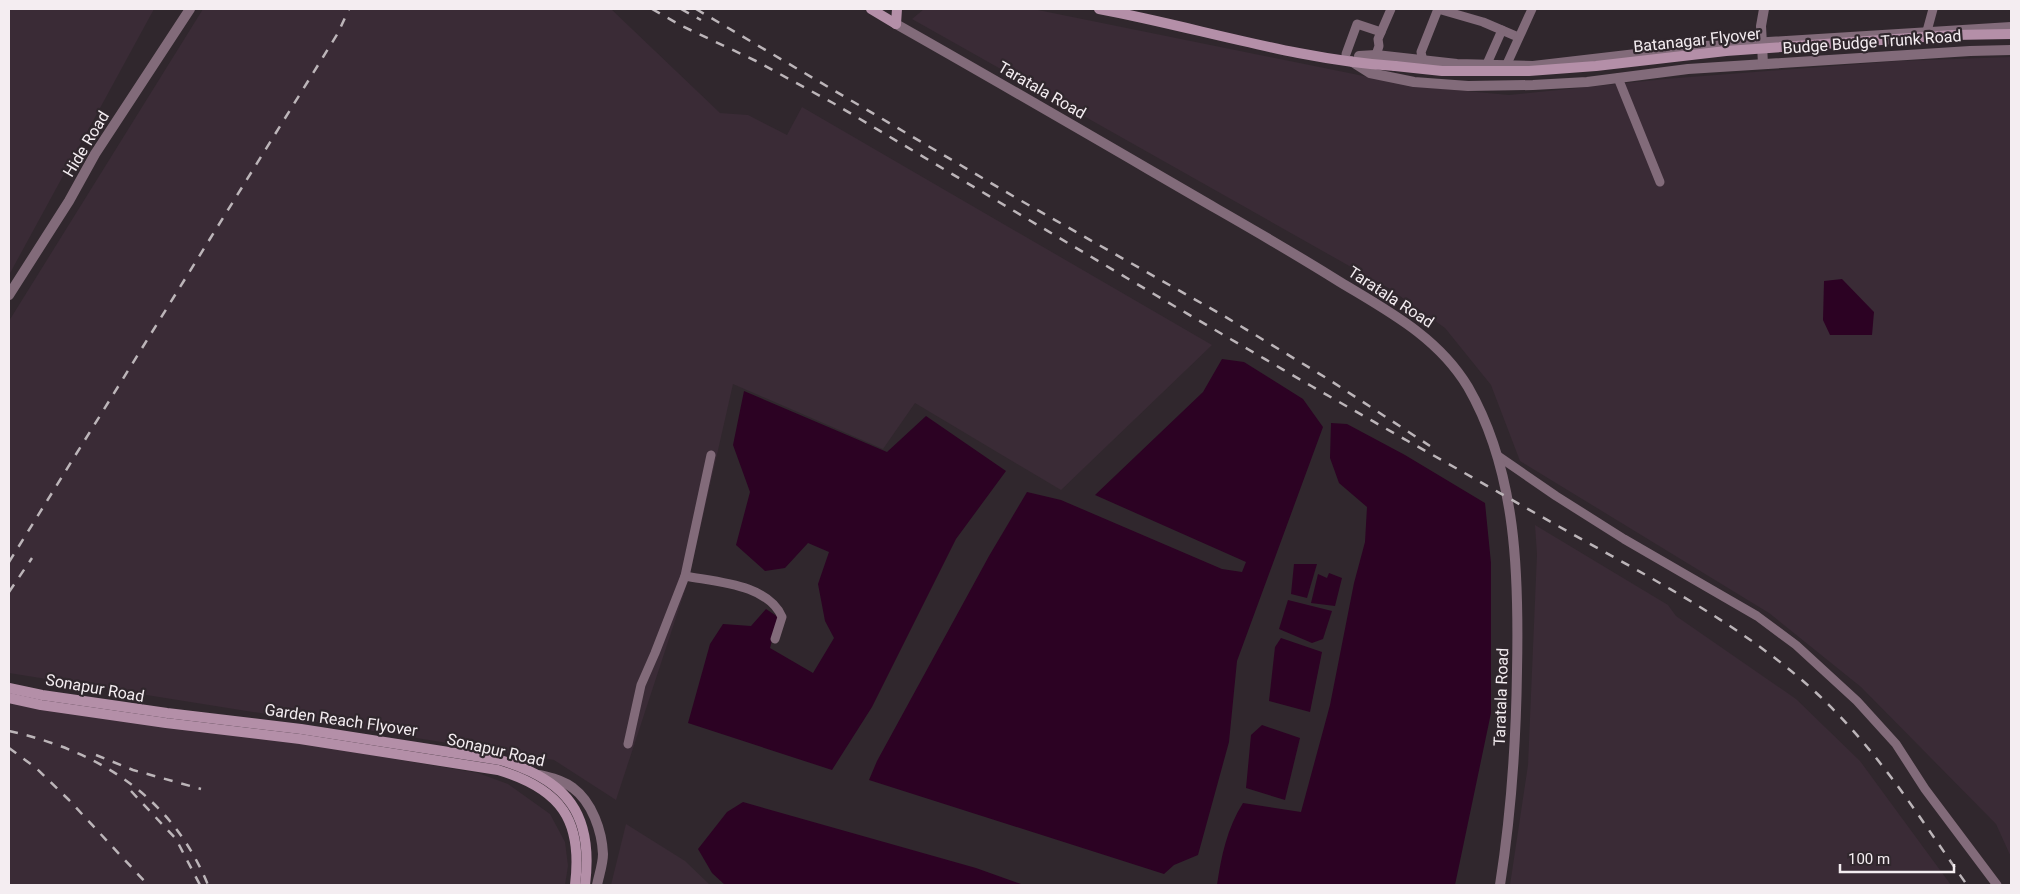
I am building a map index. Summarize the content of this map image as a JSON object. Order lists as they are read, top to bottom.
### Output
{
  "streets": {
    "main road": ["Batanagar Flyover", "Taratala Road", "Garden Reach Flyover"],
    "street": ["Budge Budge Trunk Road", "Hide Road", "Sonapur Road"]
  },
  "crossings": [
    ["Batanagar Flyover", "Budge Budge Trunk Road"],
    ["Sonapur Road", "Garden Reach Flyover"]
  ],
  "scale_bar": "100 m"
}
